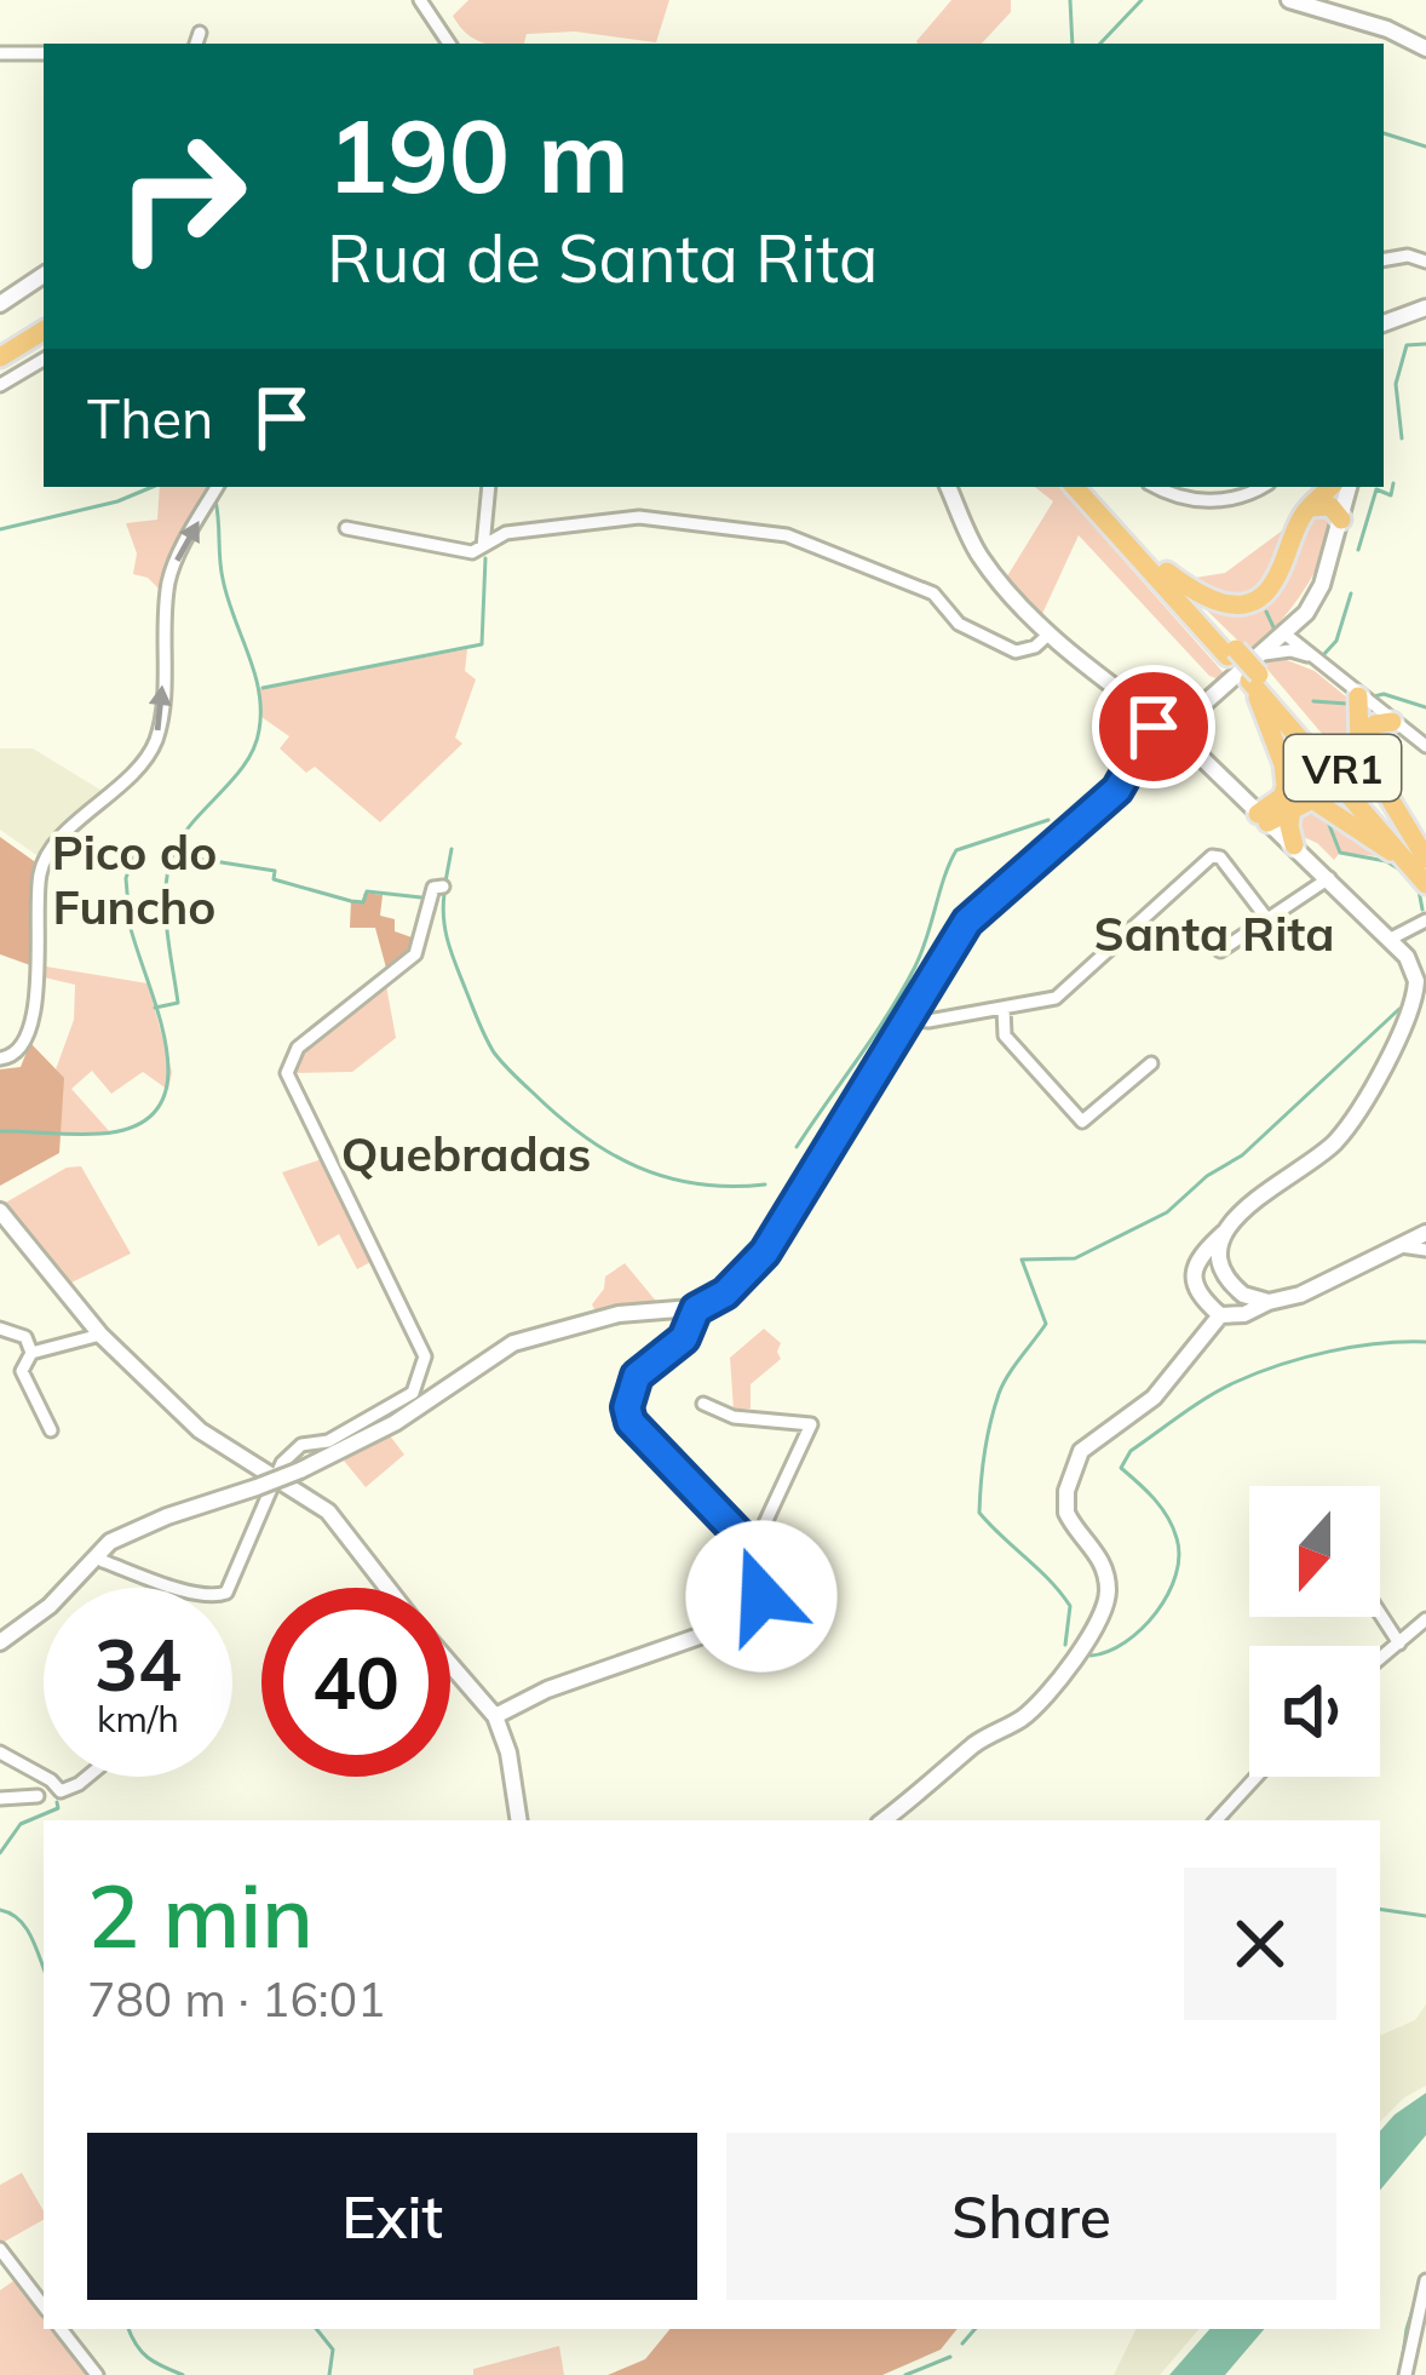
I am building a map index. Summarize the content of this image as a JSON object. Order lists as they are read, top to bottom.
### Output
{
  "streets": {
    "highway": ["VR1"]
  },
  "districts": ["Pico do Funcho", "Santa Rita", "Quebradas"],
  "north": "bottom",
  "page": {
    "turn": ["190 m", "Rua de Santa Rita"],
    "then": "Then",
    "speed": "34 km/h",
    "limit": "40",
    "heading": ["2 min", "780 m · 16:01"],
    "buttons": ["Exit", "Share"]
  }
}
